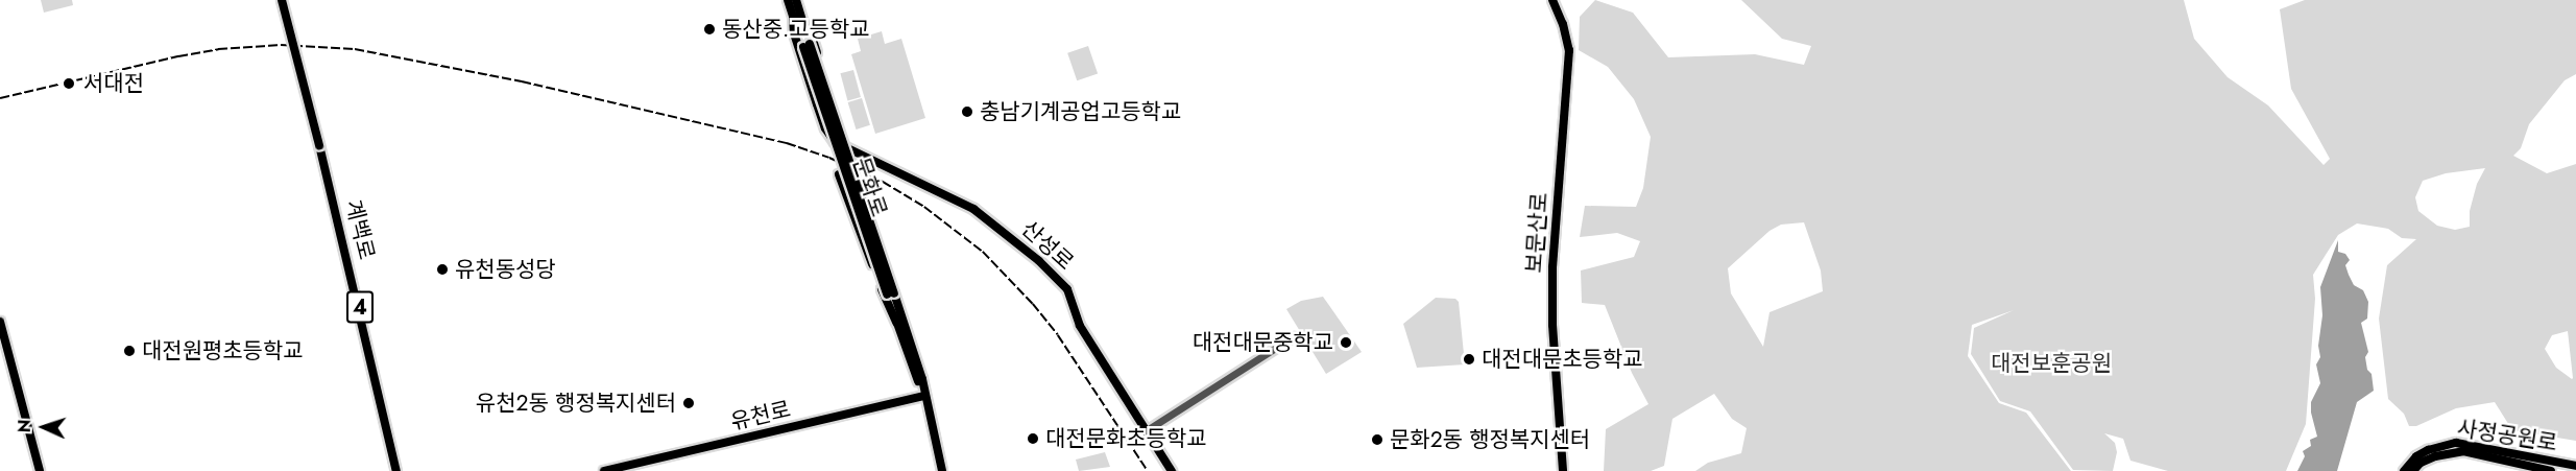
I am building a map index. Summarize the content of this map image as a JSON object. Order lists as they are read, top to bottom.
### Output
{
  "streets": {
    "main road": [
      "문화로",
      "계백로",
      "보문산로",
      "산성로",
      "4",
      "유천로",
      "사정공원로"
    ]
  },
  "crossings": [
    ["문화로", "산성로"],
    ["문화로", "유천로"]
  ],
  "parks": ["대전보훈공원"],
  "places": [
    "동산중.고등학교",
    "서대전",
    "충남기계공업고등학교",
    "유천동성당",
    "대전대문중학교",
    "대전원평초등학교",
    "대전대문초등학교",
    "유천2동 행정복지센터",
    "대전문화초등학교",
    "문화2동 행정복지센터"
  ],
  "north": "left"
}
